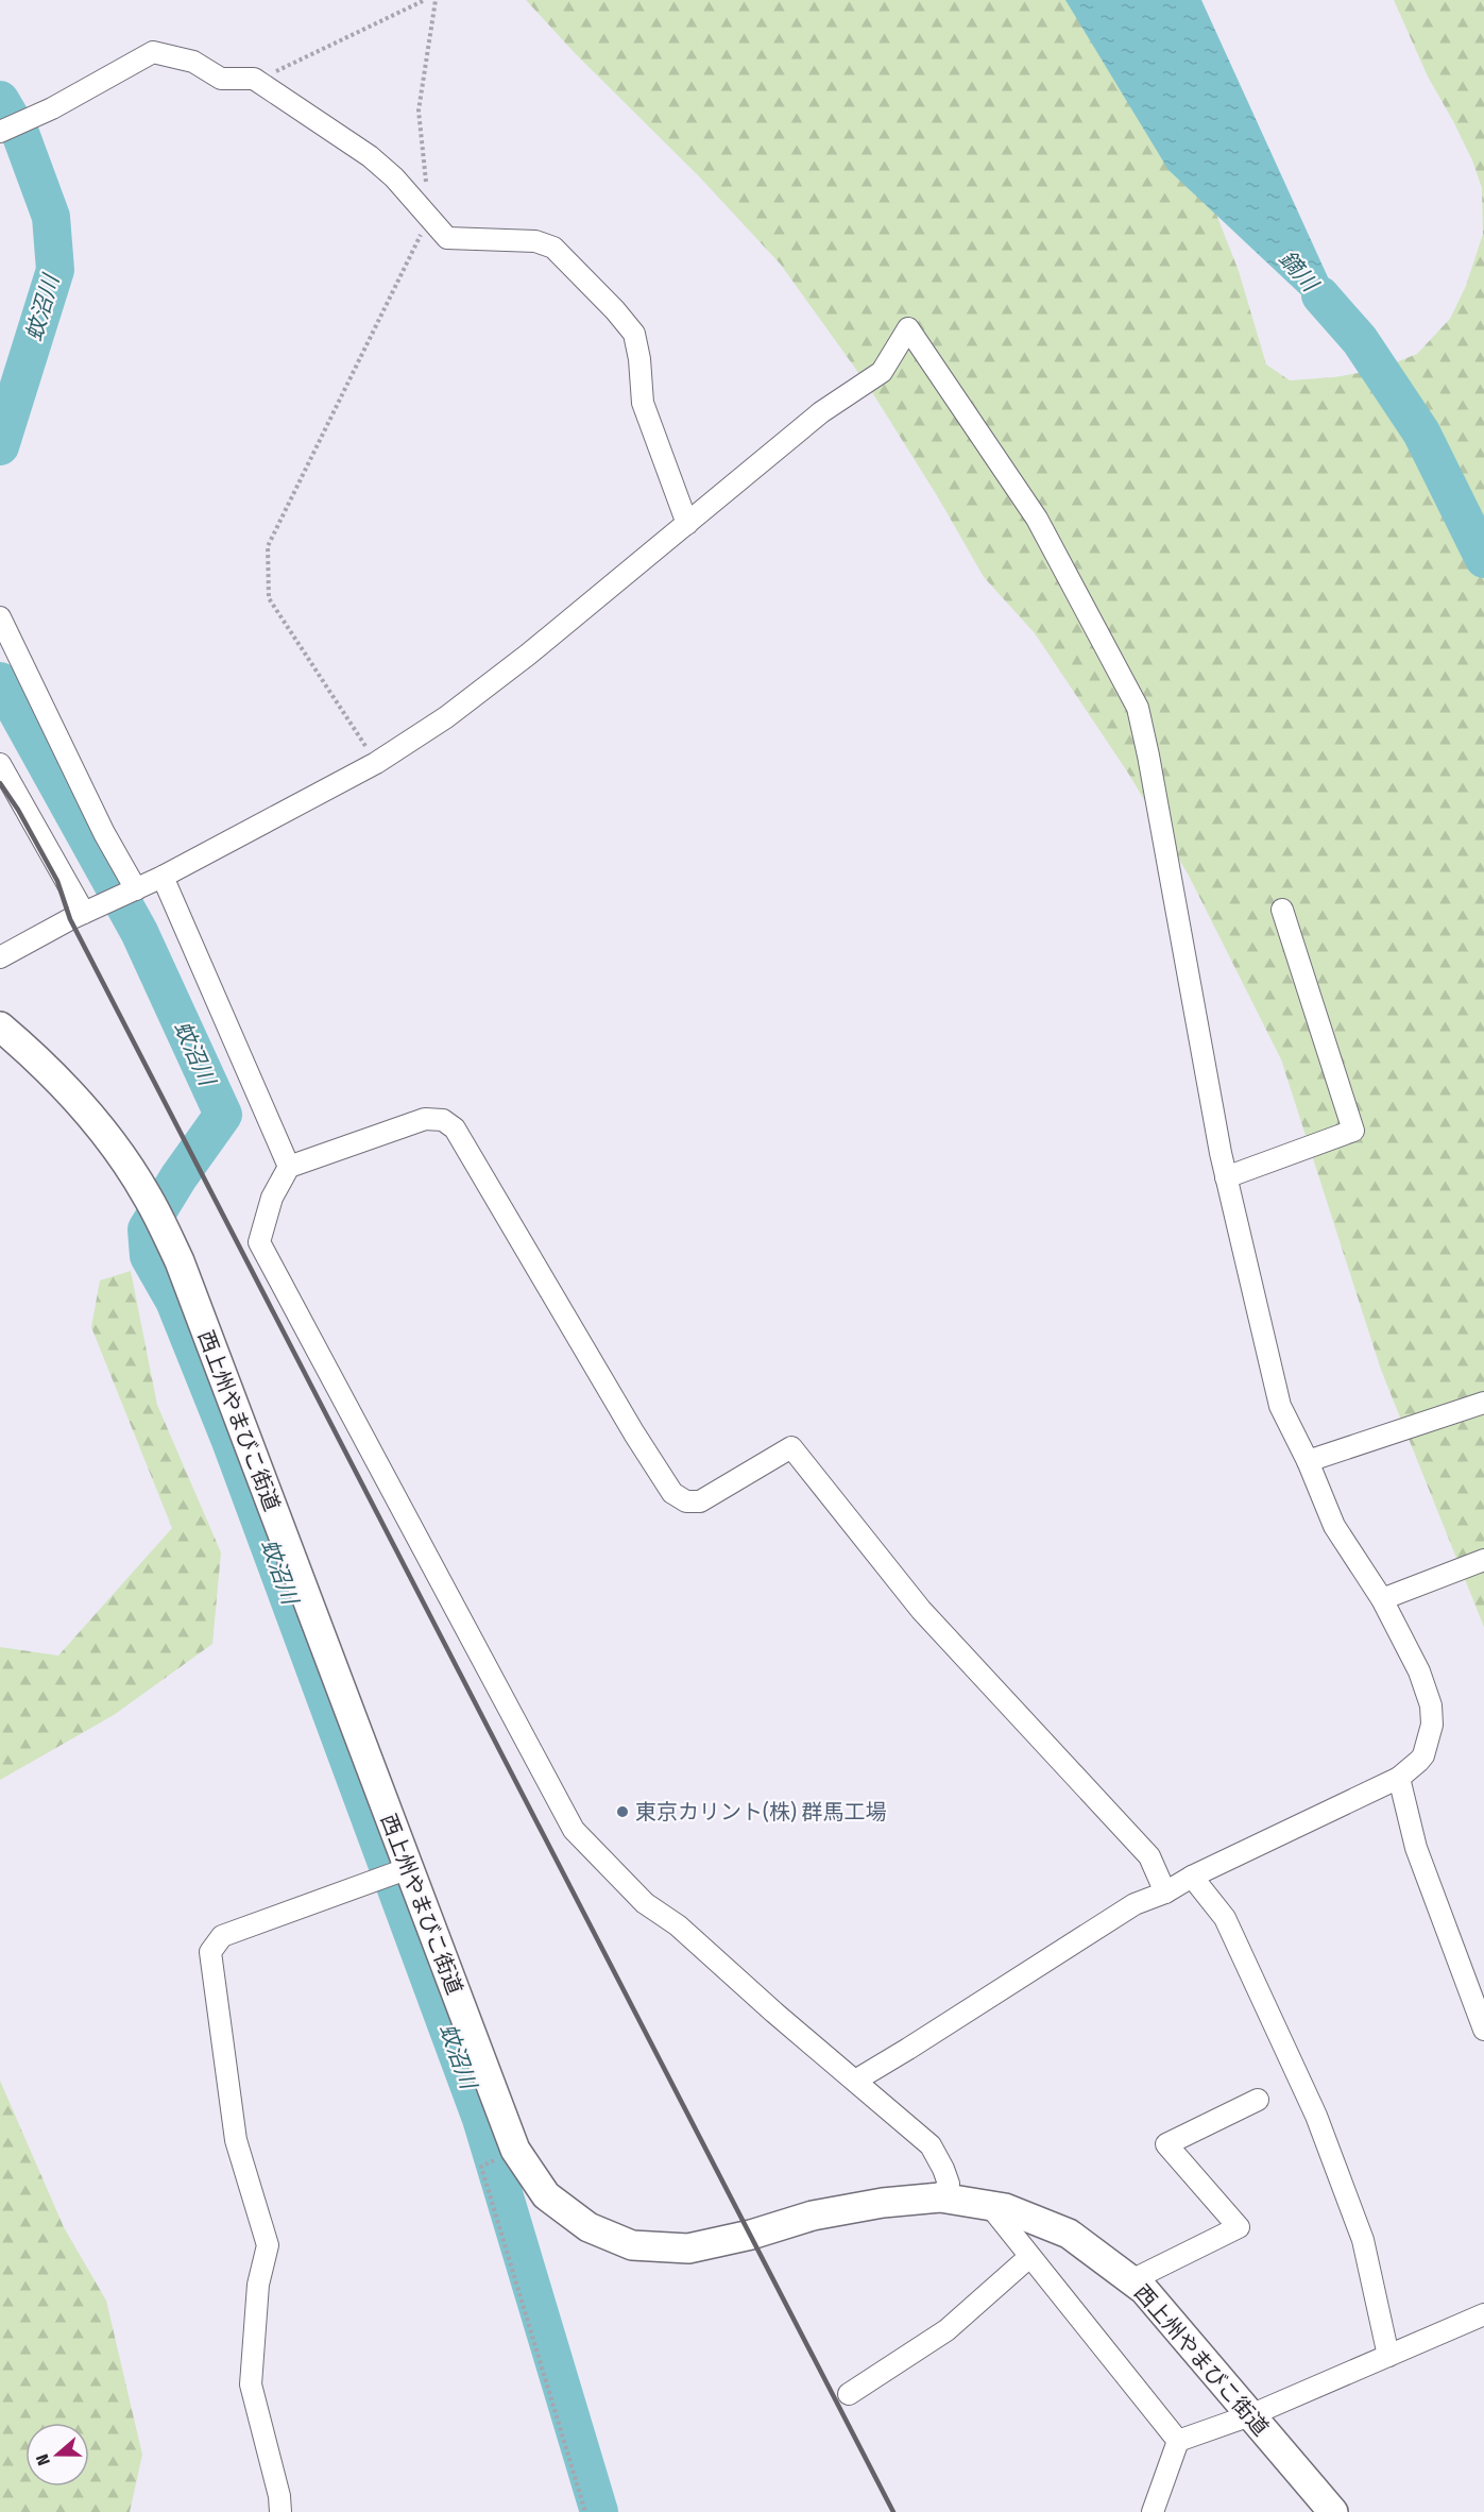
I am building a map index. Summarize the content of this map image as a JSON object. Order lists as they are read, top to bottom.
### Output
{
  "streets": {
    "highway": ["西上州やまびこ街道"]
  },
  "water": ["鏑川", "蚊沼川"],
  "places": ["東京カリント(株) 群馬工場"],
  "north": "left"
}
